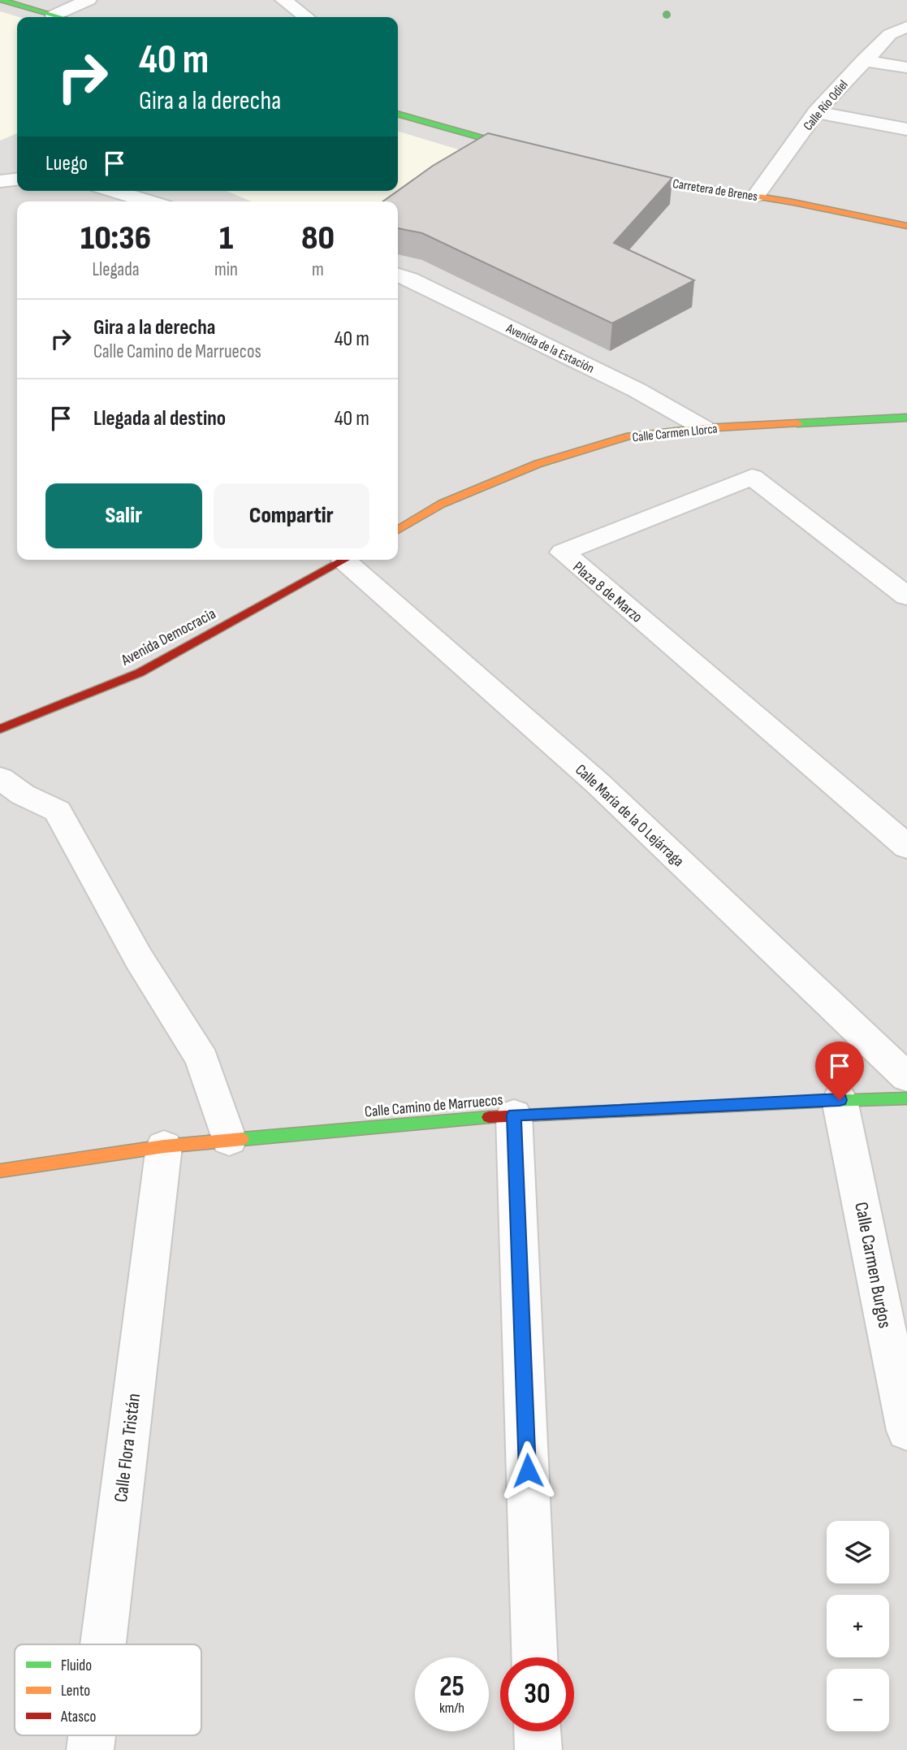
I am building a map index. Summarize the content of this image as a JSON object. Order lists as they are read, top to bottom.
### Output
{
  "streets": {
    "street": [
      "Calle Río Odiel",
      "Carretera de Brenes",
      "Avenida de la Estación",
      "Calle Carmen Llorca",
      "Plaza 8 de Marzo",
      "Avenida Democracia",
      "Calle María de la O Lejárraga",
      "Calle Camino de Marruecos",
      "Calle Carmen Burgos",
      "Calle Flora Tristán"
    ]
  },
  "crossings": [
    ["Calle Río Odiel", "Carretera de Brenes"],
    ["Avenida de la Estación", "Calle Carmen Llorca"],
    ["Calle Camino de Marruecos", "Calle Carmen Burgos"],
    ["Calle Camino de Marruecos", "Calle Flora Tristán"]
  ],
  "legend": ["Fluido", "Lento", "Atasco"],
  "page": {
    "turn": ["40 m", "Gira a la derecha"],
    "then": "Luego",
    "eta": [
      "10:36",
      "Llegada",
      "1",
      "min",
      "80",
      "m"
    ],
    "list": [
      {
        "name": "Gira a la derecha",
        "note": "Calle Camino de Marruecos",
        "value": "40 m"
      },
      {
        "name": "Llegada al destino",
        "value": "40 m"
      }
    ],
    "buttons": ["Salir", "Compartir"],
    "map_buttons": ["+", "−"],
    "speed": "25 km/h",
    "limit": "30"
  }
}
